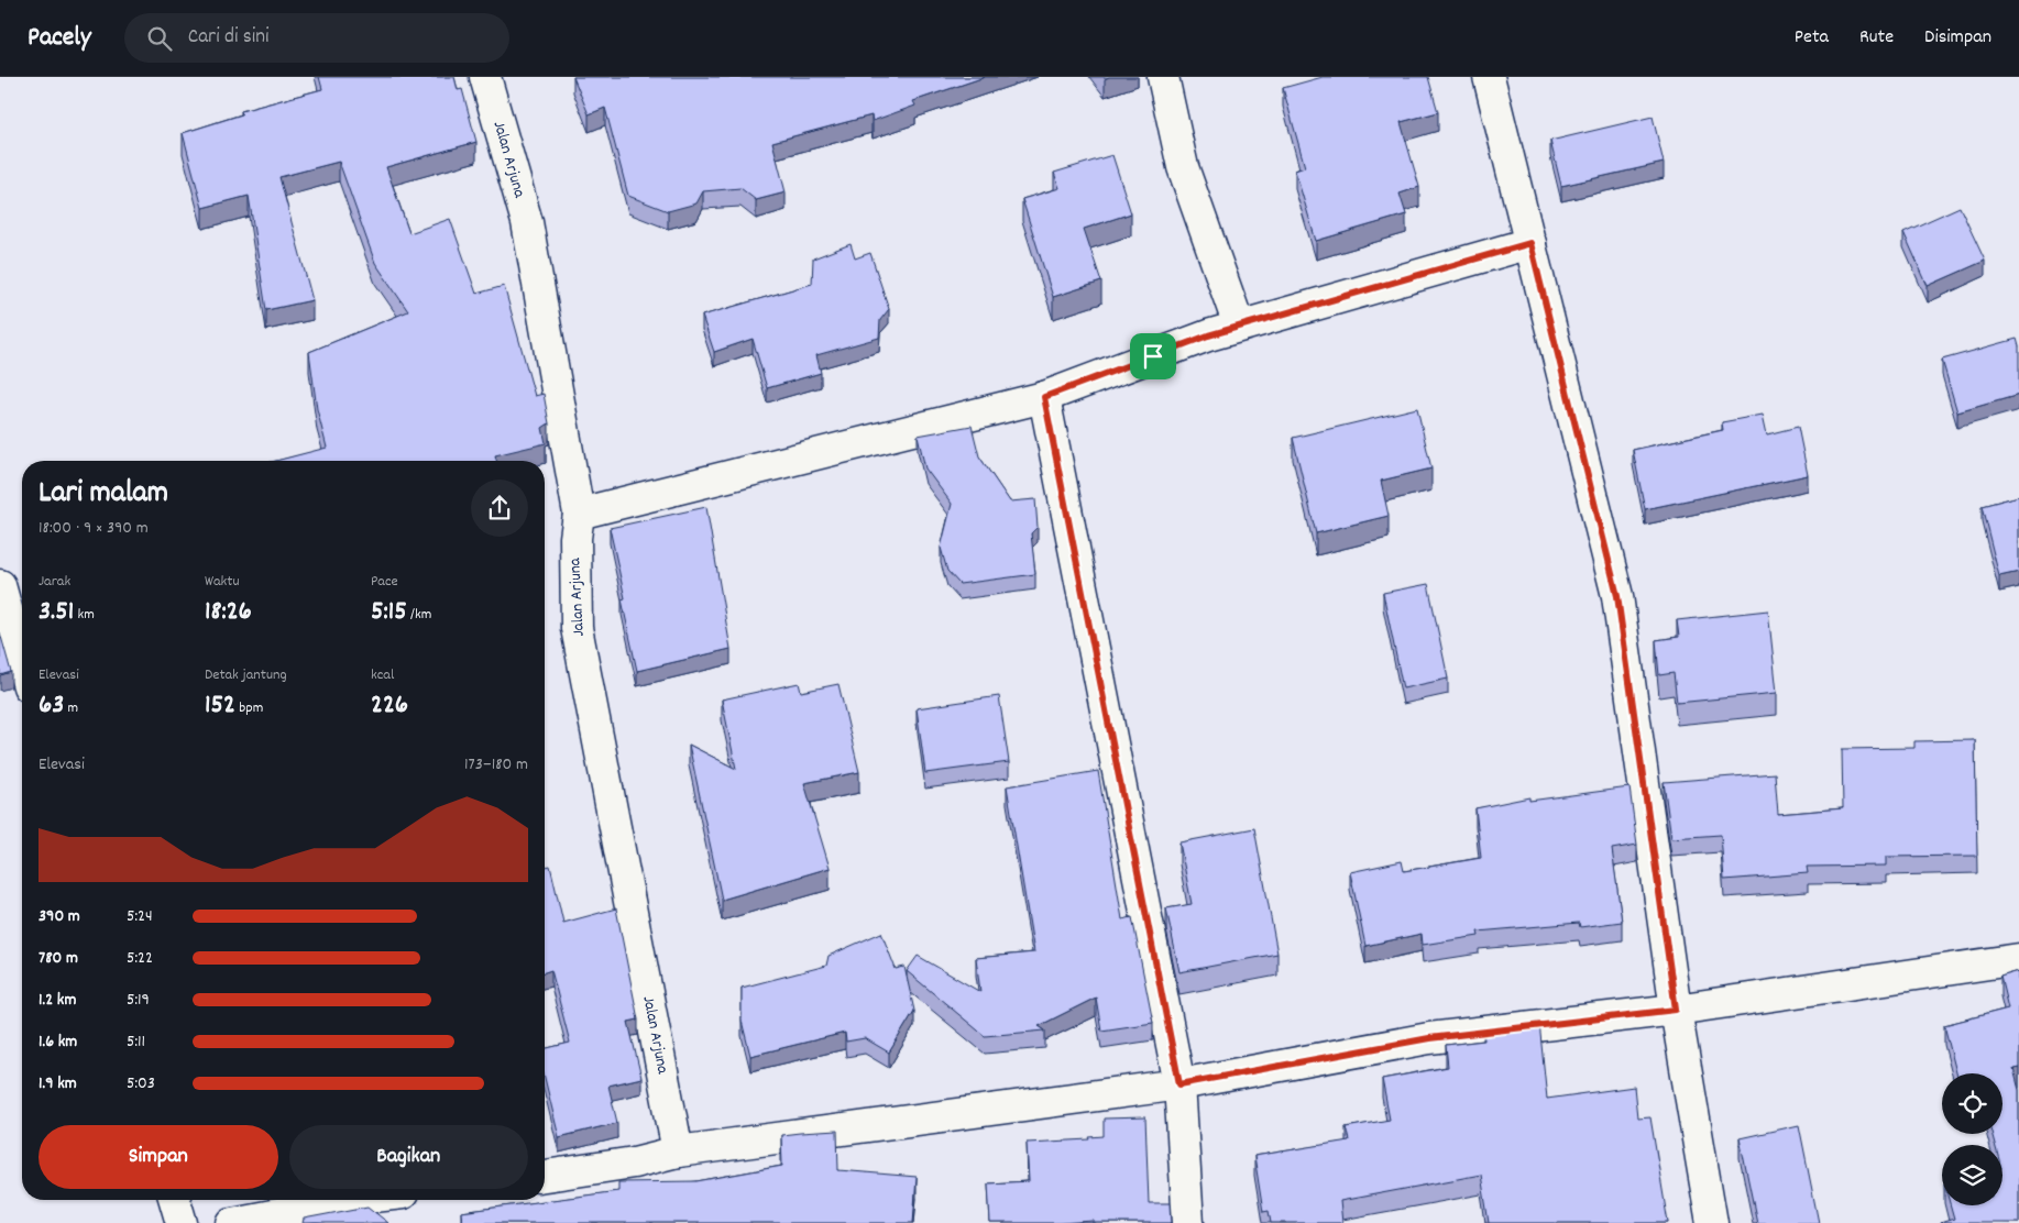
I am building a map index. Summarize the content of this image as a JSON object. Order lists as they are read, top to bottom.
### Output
{
  "streets": {
    "street": ["Jalan Arjuna"]
  },
  "page": {
    "header": "Pacely",
    "search": "Cari di sini",
    "nav": ["Peta", "Rute", "Disimpan"],
    "heading": ["Lari malam", "18:00 · 9 × 390 m"],
    "stats": [
      ["Jarak", "3.51 km"],
      ["Waktu", "18:26"],
      ["Pace", "5:15 /km"],
      ["Elevasi", "63 m"],
      ["Detak jantung", "152 bpm"],
      ["kcal", "226"]
    ],
    "chart": ["Elevasi", "173–180 m"],
    "list": [
      {
        "name": "390 m",
        "note": "5:24"
      },
      {
        "name": "780 m",
        "note": "5:22"
      },
      {
        "name": "1.2 km",
        "note": "5:19"
      },
      {
        "name": "1.6 km",
        "note": "5:11"
      },
      {
        "name": "1.9 km",
        "note": "5:03"
      }
    ],
    "buttons": ["Simpan", "Bagikan"]
  }
}
